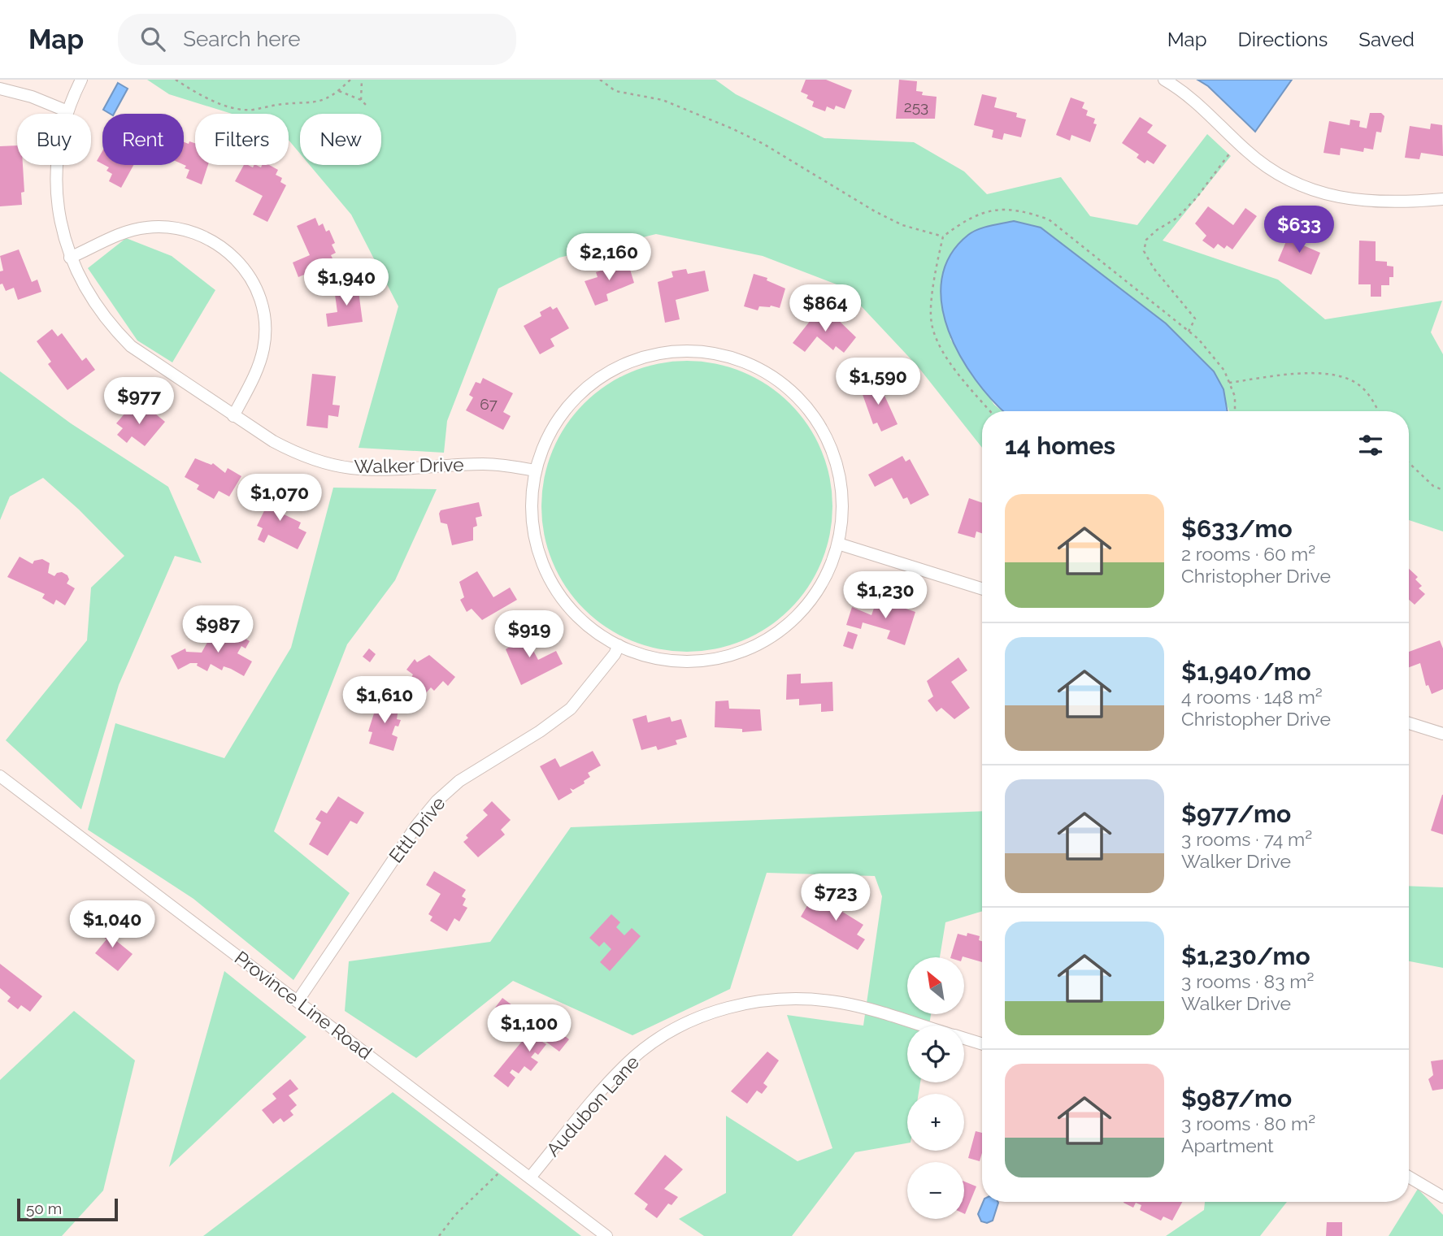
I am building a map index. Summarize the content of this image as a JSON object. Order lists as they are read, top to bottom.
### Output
{
  "streets": {
    "street": [
      "Walker Drive",
      "Ettl Drive",
      "Province Line Road",
      "Audubon Lane"
    ]
  },
  "crossings": [
    ["Ettl Drive", "Province Line Road"],
    ["Province Line Road", "Audubon Lane"]
  ],
  "house_numbers": ["253", "67"],
  "scale_bar": "50 m",
  "north": "top left",
  "page": {
    "header": "Map",
    "search": "Search here",
    "nav": ["Map", "Directions", "Saved"],
    "chip": [
      "Buy",
      "Rent",
      "Filters",
      "New"
    ],
    "price": [
      "$633",
      "$2,160",
      "$1,940",
      "$864",
      "$1,590",
      "$977",
      "$1,070",
      "$1,230",
      "$987",
      "$919",
      "$1,610",
      "$723",
      "$1,040",
      "$1,100"
    ],
    "heading": "14 homes",
    "list": [
      {
        "name": "$633/mo",
        "note": "2 rooms · 60 m² · Christopher Drive"
      },
      {
        "name": "$1,940/mo",
        "note": "4 rooms · 148 m² · Christopher Drive"
      },
      {
        "name": "$977/mo",
        "note": "3 rooms · 74 m² · Walker Drive"
      },
      {
        "name": "$1,230/mo",
        "note": "3 rooms · 83 m² · Walker Drive"
      },
      {
        "name": "$987/mo",
        "note": "3 rooms · 80 m² · Apartment"
      }
    ],
    "map_buttons": ["+", "−"],
    "scale": "50 m"
  }
}
